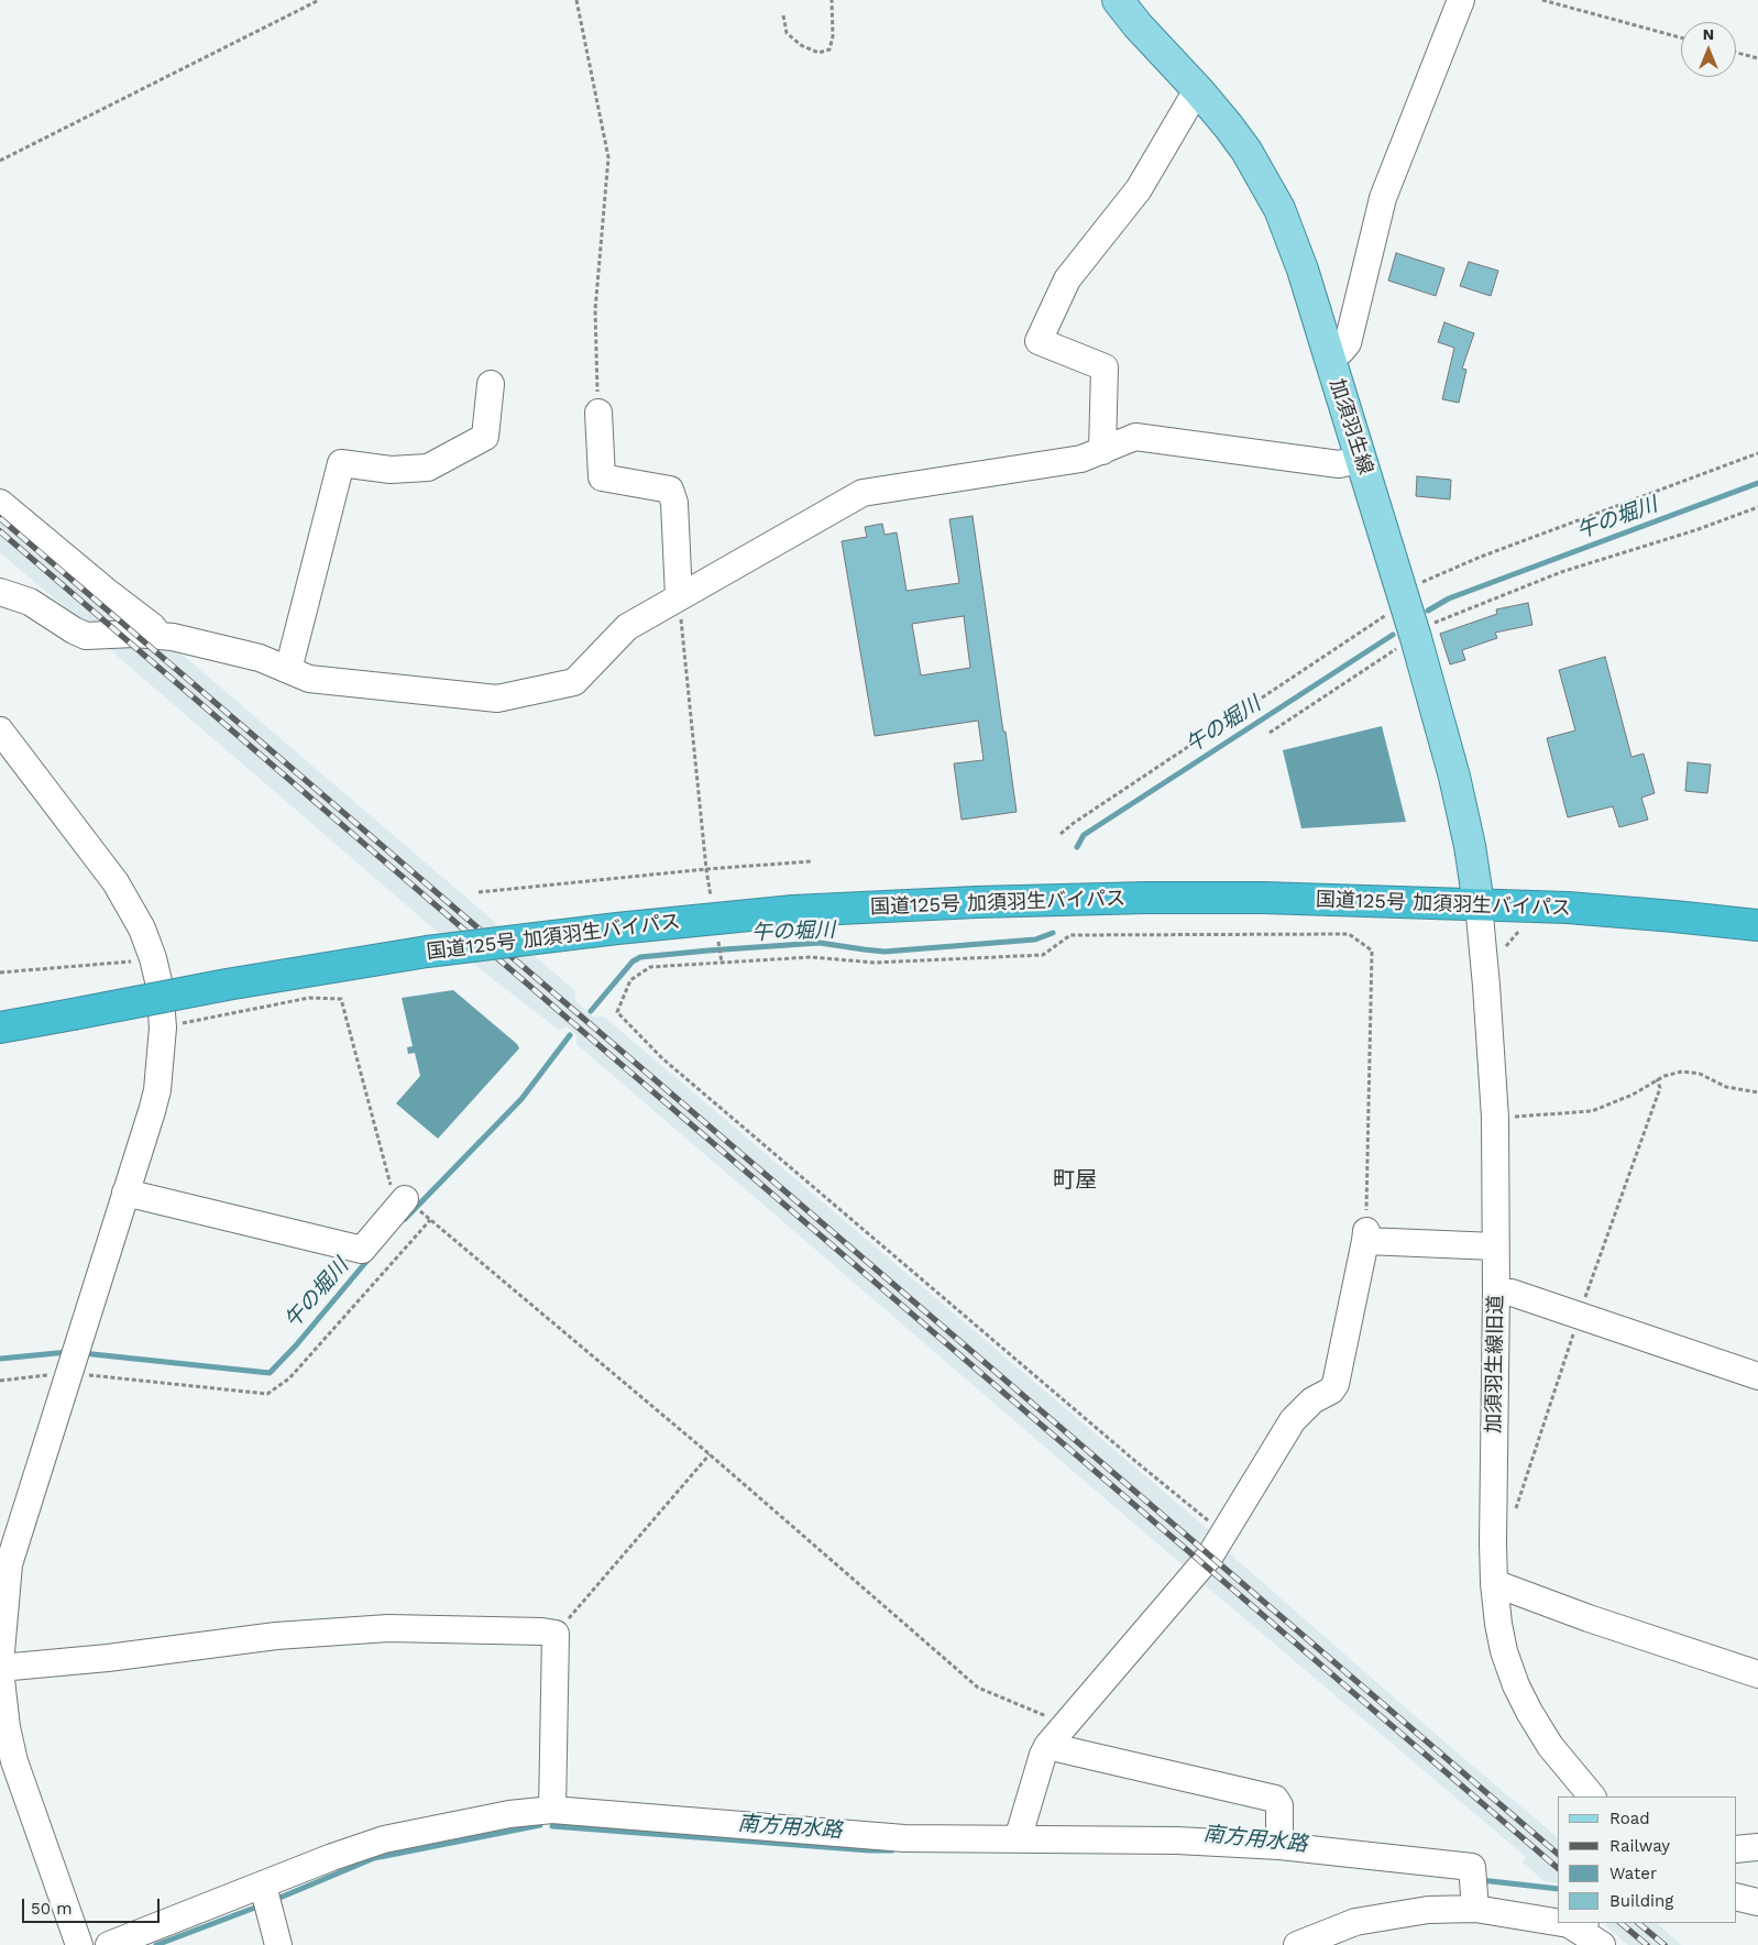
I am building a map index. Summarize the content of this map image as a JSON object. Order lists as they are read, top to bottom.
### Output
{
  "streets": {
    "highway": ["国道125号 加須羽生バイパス"],
    "main road": ["加須羽生線"],
    "street": ["加須羽生線旧道"]
  },
  "crossings": [
    ["加須羽生線", "国道125号 加須羽生バイパス"],
    ["加須羽生線", "加須羽生線旧道"],
    ["国道125号 加須羽生バイパス", "加須羽生線旧道"]
  ],
  "districts": ["町屋"],
  "water": ["午の堀川", "南方用水路"],
  "legend": [
    "Road",
    "Railway",
    "Water",
    "Building"
  ],
  "scale_bar": "50 m",
  "north": "top"
}
